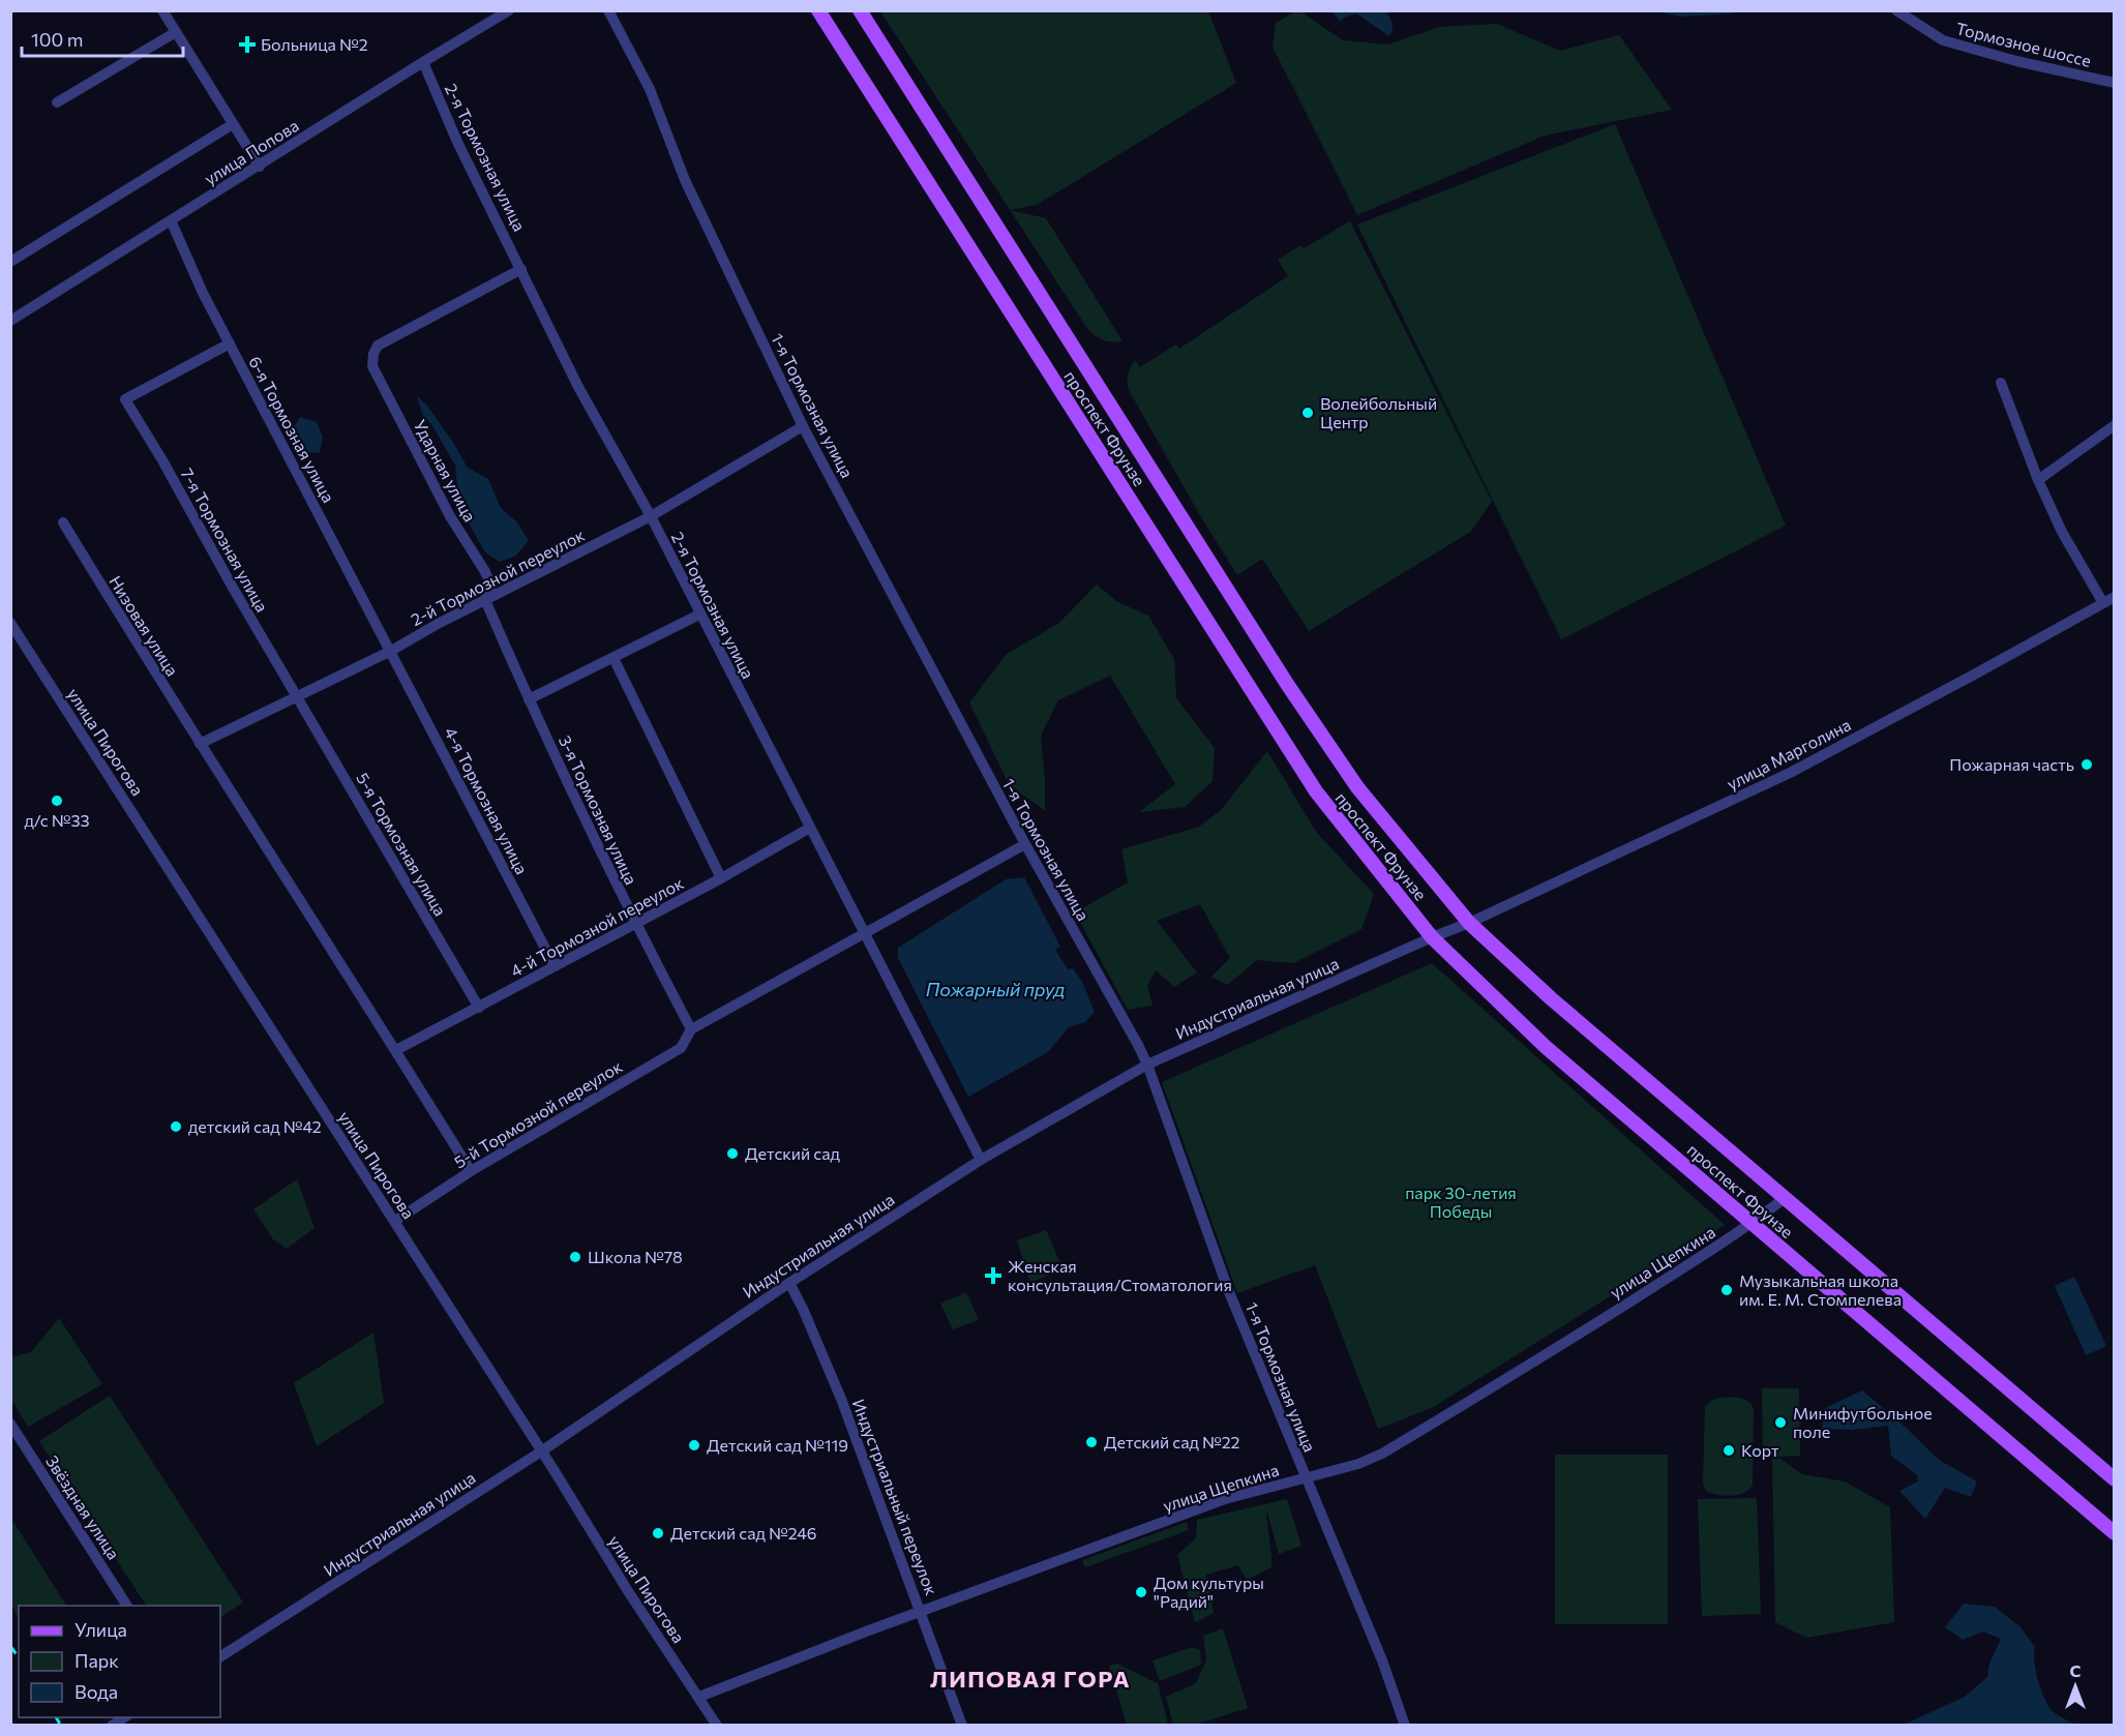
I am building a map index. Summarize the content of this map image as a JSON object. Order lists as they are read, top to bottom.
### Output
{
  "streets": {
    "main road": ["проспект Фрунзе"],
    "street": [
      "Тормозное шоссе",
      "улица Попова",
      "2-я Тормозная улица",
      "1-я Тормозная улица",
      "6-я Тормозная улица",
      "Ударная улица",
      "7-я Тормозная улица",
      "2-й Тормозной переулок",
      "Низовая улица",
      "улица Пирогова",
      "улица Марголина",
      "4-я Тормозная улица",
      "3-я Тормозная улица",
      "5-я Тормозная улица",
      "4-й Тормозной переулок",
      "Индустриальная улица",
      "5-й Тормозной переулок",
      "улица Щепкина",
      "Индустриальный переулок",
      "Звёздная улица"
    ]
  },
  "crossings": [
    ["улица Попова", "2-я Тормозная улица"],
    ["улица Попова", "6-я Тормозная улица"],
    ["2-я Тормозная улица", "Ударная улица"],
    ["2-я Тормозная улица", "2-й Тормозной переулок"],
    ["2-я Тормозная улица", "4-й Тормозной переулок"],
    ["2-я Тормозная улица", "Индустриальная улица"],
    ["1-я Тормозная улица", "2-й Тормозной переулок"],
    ["1-я Тормозная улица", "Индустриальная улица"],
    ["1-я Тормозная улица", "улица Щепкина"],
    ["проспект Фрунзе", "улица Марголина"],
    ["проспект Фрунзе", "Индустриальная улица"],
    ["проспект Фрунзе", "улица Щепкина"],
    ["6-я Тормозная улица", "7-я Тормозная улица"],
    ["6-я Тормозная улица", "2-й Тормозной переулок"],
    ["6-я Тормозная улица", "4-я Тормозная улица"],
    ["Ударная улица", "2-й Тормозной переулок"],
    ["Ударная улица", "3-я Тормозная улица"],
    ["7-я Тормозная улица", "2-й Тормозной переулок"],
    ["7-я Тормозная улица", "5-я Тормозная улица"],
    ["2-й Тормозной переулок", "Низовая улица"],
    ["2-й Тормозной переулок", "4-я Тормозная улица"],
    ["2-й Тормозной переулок", "3-я Тормозная улица"],
    ["2-й Тормозной переулок", "5-я Тормозная улица"],
    ["улица Пирогова", "Индустриальная улица"],
    ["улица Пирогова", "5-й Тормозной переулок"],
    ["улица Пирогова", "улица Щепкина"],
    ["улица Марголина", "Индустриальная улица"],
    ["4-я Тормозная улица", "4-й Тормозной переулок"],
    ["3-я Тормозная улица", "4-й Тормозной переулок"],
    ["3-я Тормозная улица", "5-й Тормозной переулок"],
    ["5-я Тормозная улица", "4-й Тормозной переулок"],
    ["Индустриальная улица", "Индустриальный переулок"],
    ["улица Щепкина", "Индустриальный переулок"]
  ],
  "districts": ["ЛИПОВАЯ ГОРА"],
  "water": ["Пожарный пруд"],
  "parks": ["парк 30-летия Победы"],
  "places": {
    "health": ["Больница №2", "Женская консультация/Стоматология"],
    "other": [
      "Волейбольный Центр",
      "Пожарная часть",
      "д/с №33",
      "детский сад №42",
      "Детский сад",
      "Школа №78",
      "Музыкальная школа им. Е. М. Стомпелева",
      "Минифутбольное поле",
      "Детский сад №22",
      "Детский сад №119",
      "Корт",
      "Детский сад №246",
      "Дом культуры \"Радий\""
    ]
  },
  "legend": ["Улица", "Парк", "Вода"],
  "scale_bar": "100 m",
  "north": "top"
}
